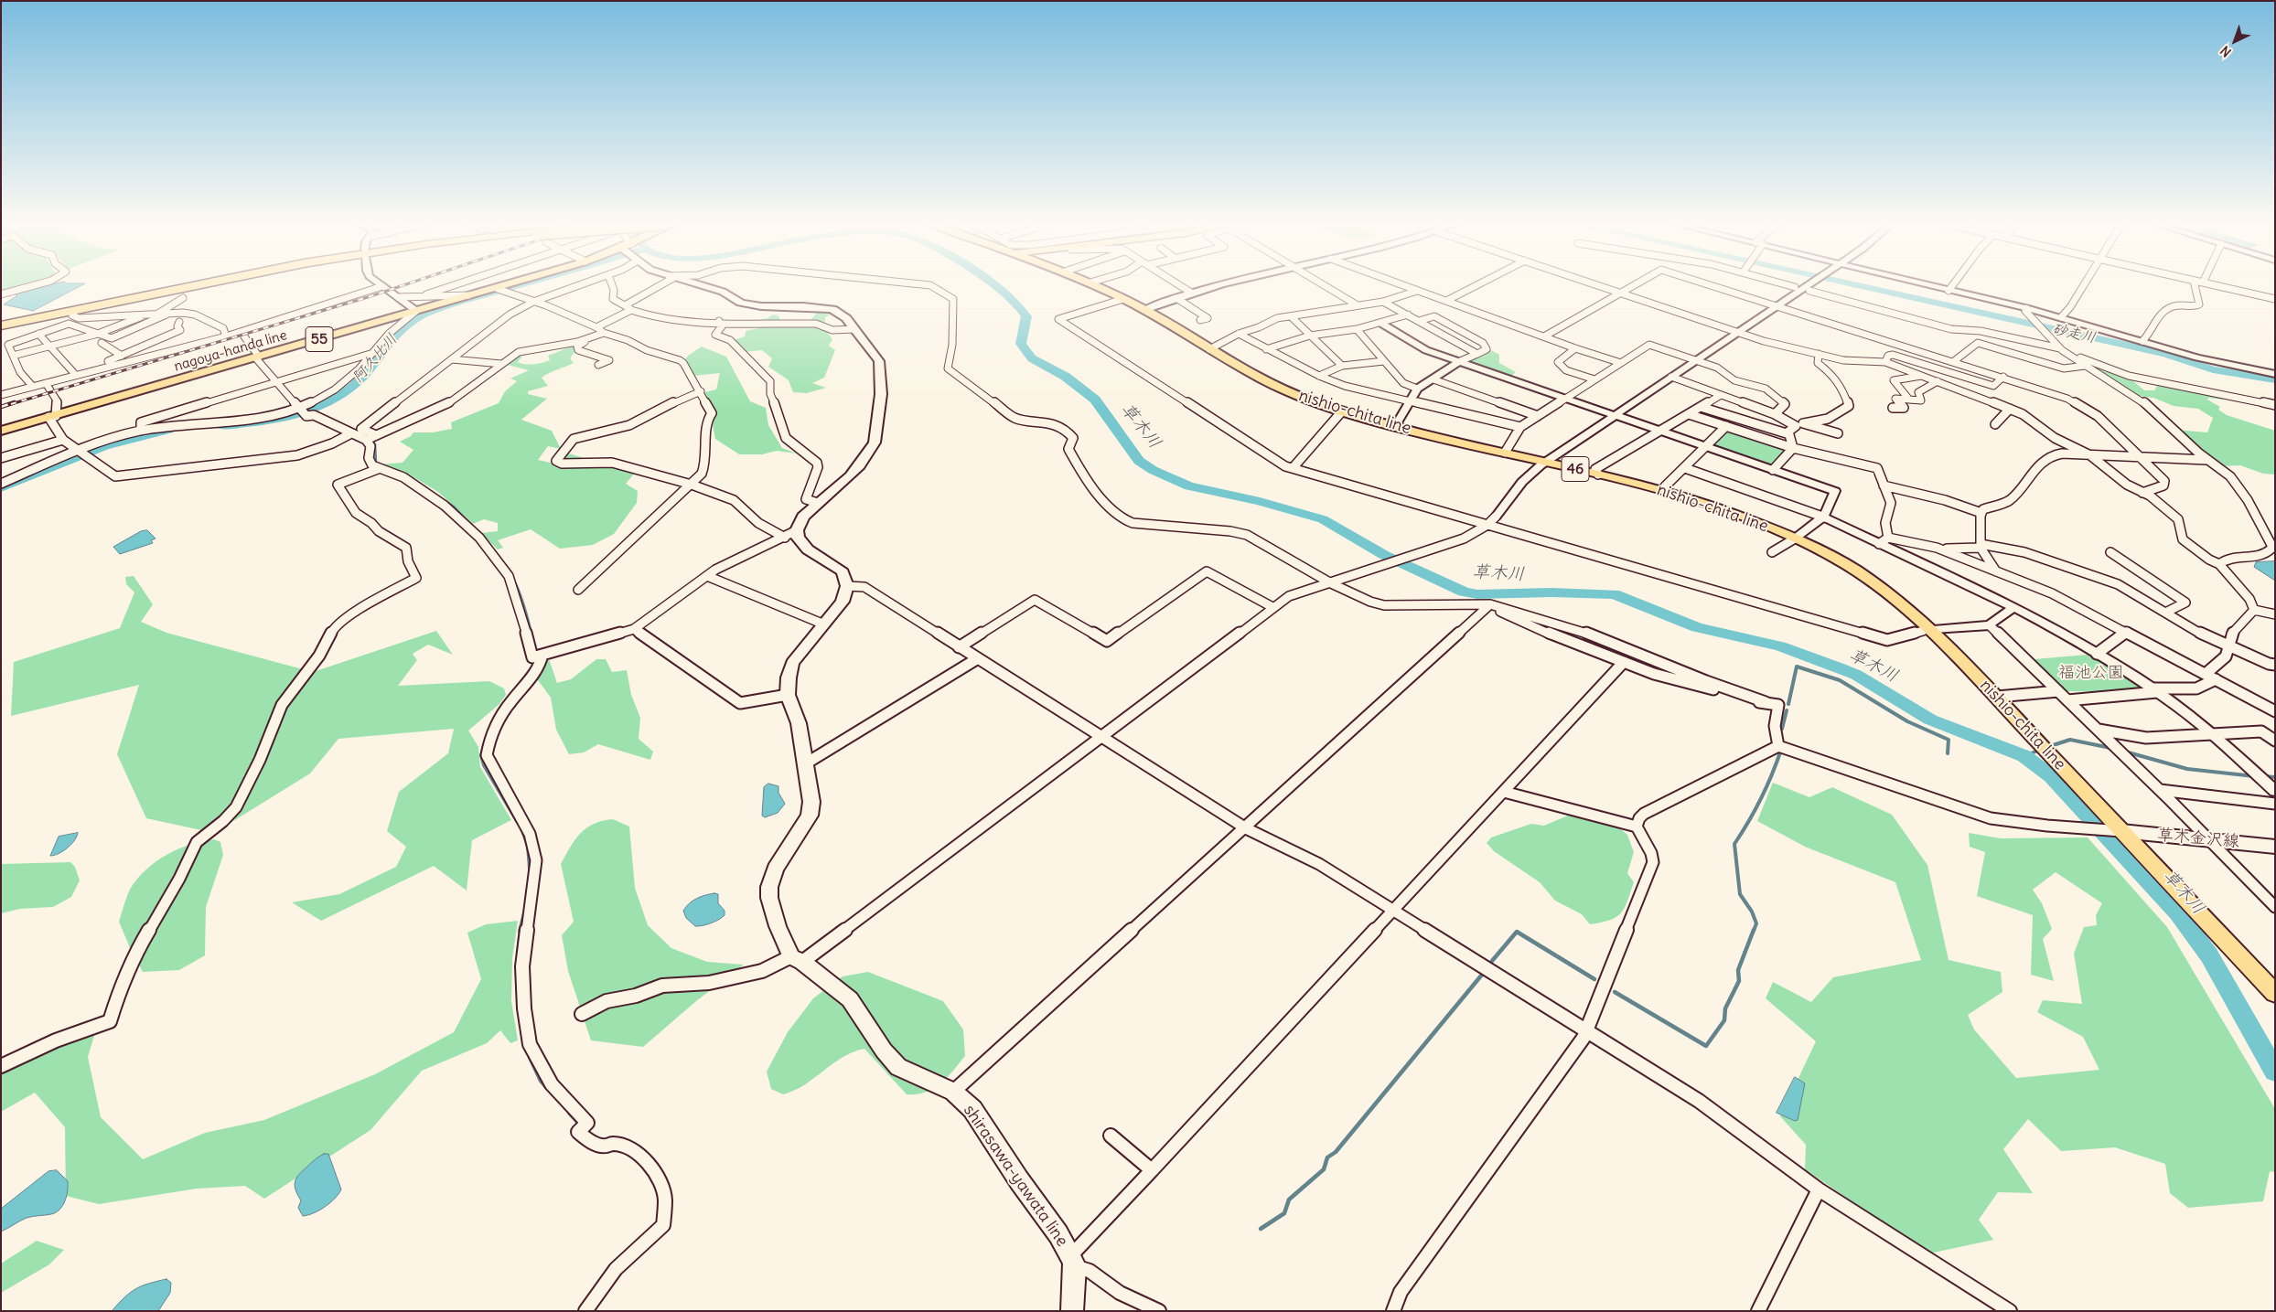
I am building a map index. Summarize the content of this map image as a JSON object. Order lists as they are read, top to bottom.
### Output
{
  "streets": {
    "main road": [
      "55",
      "nagoya-handa line",
      "nishio-chita line",
      "46",
      "草木金沢線",
      "shirasawa-yawata line"
    ]
  },
  "crossings": [
    ["nishio-chita line", "草木金沢線"]
  ],
  "water": ["砂走川", "阿久比川", "草木川"],
  "parks": ["福池公園"],
  "north": "bottom left"
}
